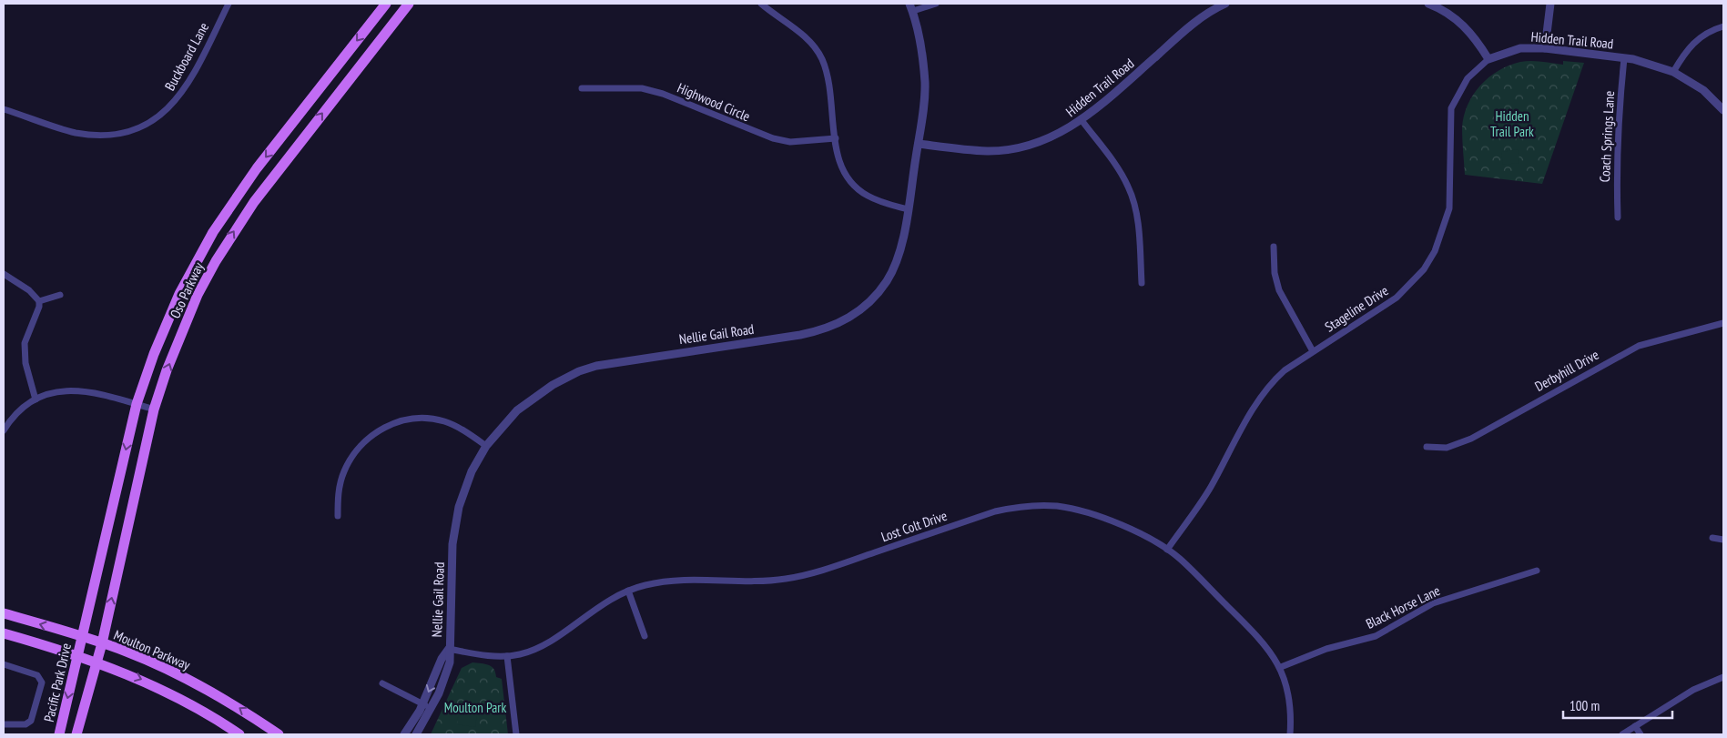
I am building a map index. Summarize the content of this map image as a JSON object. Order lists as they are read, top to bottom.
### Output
{
  "streets": {
    "main road": ["Oso Parkway", "Moulton Parkway", "Pacific Park Drive"],
    "street": [
      "Hidden Trail Road",
      "Buckboard Lane",
      "Highwood Circle",
      "Coach Springs Lane",
      "Stageline Drive",
      "Nellie Gail Road",
      "Derbyhill Drive",
      "Lost Colt Drive",
      "Black Horse Lane"
    ]
  },
  "crossings": [
    ["Hidden Trail Road", "Coach Springs Lane"],
    ["Hidden Trail Road", "Stageline Drive"],
    ["Hidden Trail Road", "Nellie Gail Road"],
    ["Oso Parkway", "Moulton Parkway"],
    ["Oso Parkway", "Pacific Park Drive"],
    ["Stageline Drive", "Lost Colt Drive"],
    ["Nellie Gail Road", "Lost Colt Drive"],
    ["Lost Colt Drive", "Black Horse Lane"],
    ["Moulton Parkway", "Pacific Park Drive"]
  ],
  "parks": ["Hidden Trail Park", "Moulton Park"],
  "scale_bar": "100 m"
}
